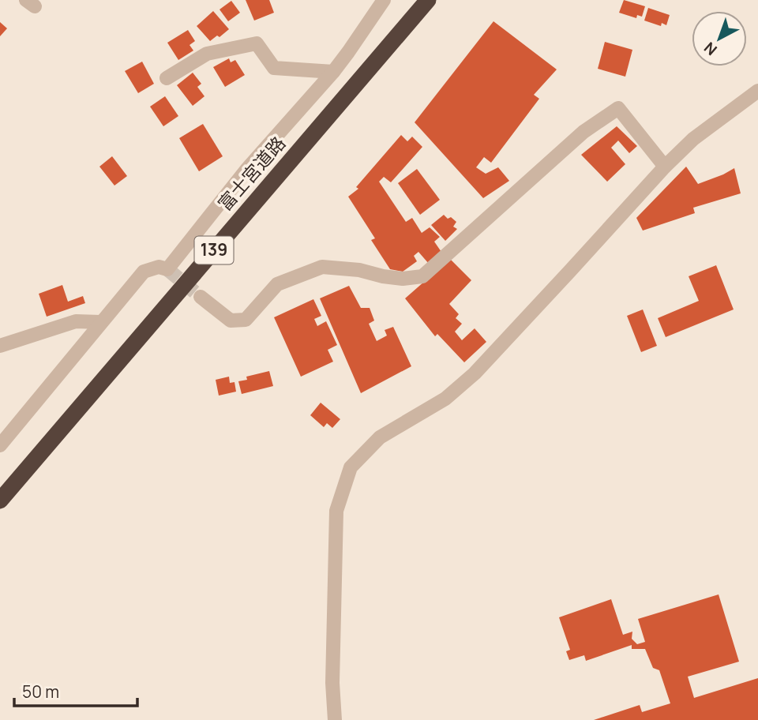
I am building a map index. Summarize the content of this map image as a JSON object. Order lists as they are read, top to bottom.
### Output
{
  "streets": {
    "highway": ["富士宮道路", "139"]
  },
  "scale_bar": "50 m",
  "north": "bottom left"
}
